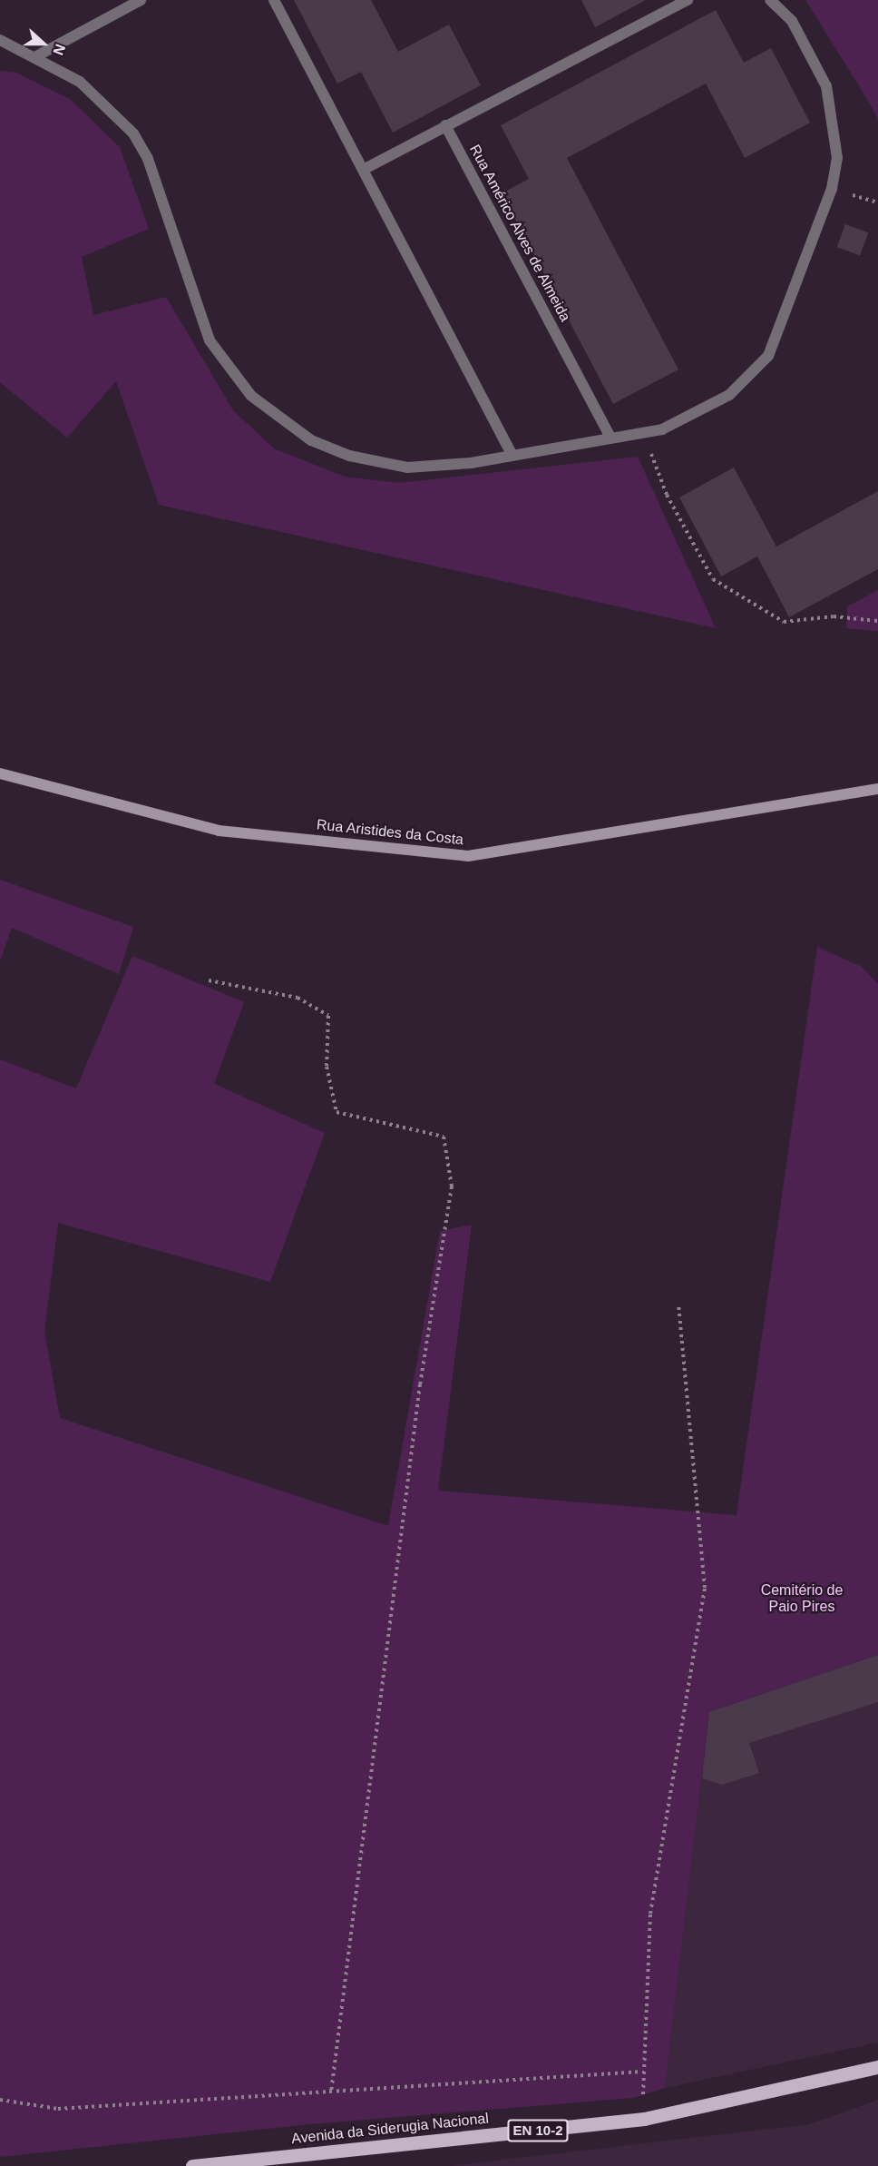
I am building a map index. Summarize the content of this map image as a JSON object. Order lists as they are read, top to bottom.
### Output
{
  "streets": {
    "main road": ["Avenida da Siderugia Nacional", "EN 10-2"],
    "street": ["Rua Américo Alves de Almeida", "Rua Aristides da Costa"]
  },
  "parks": ["Cemitério de Paio Pires"],
  "north": "right"
}
